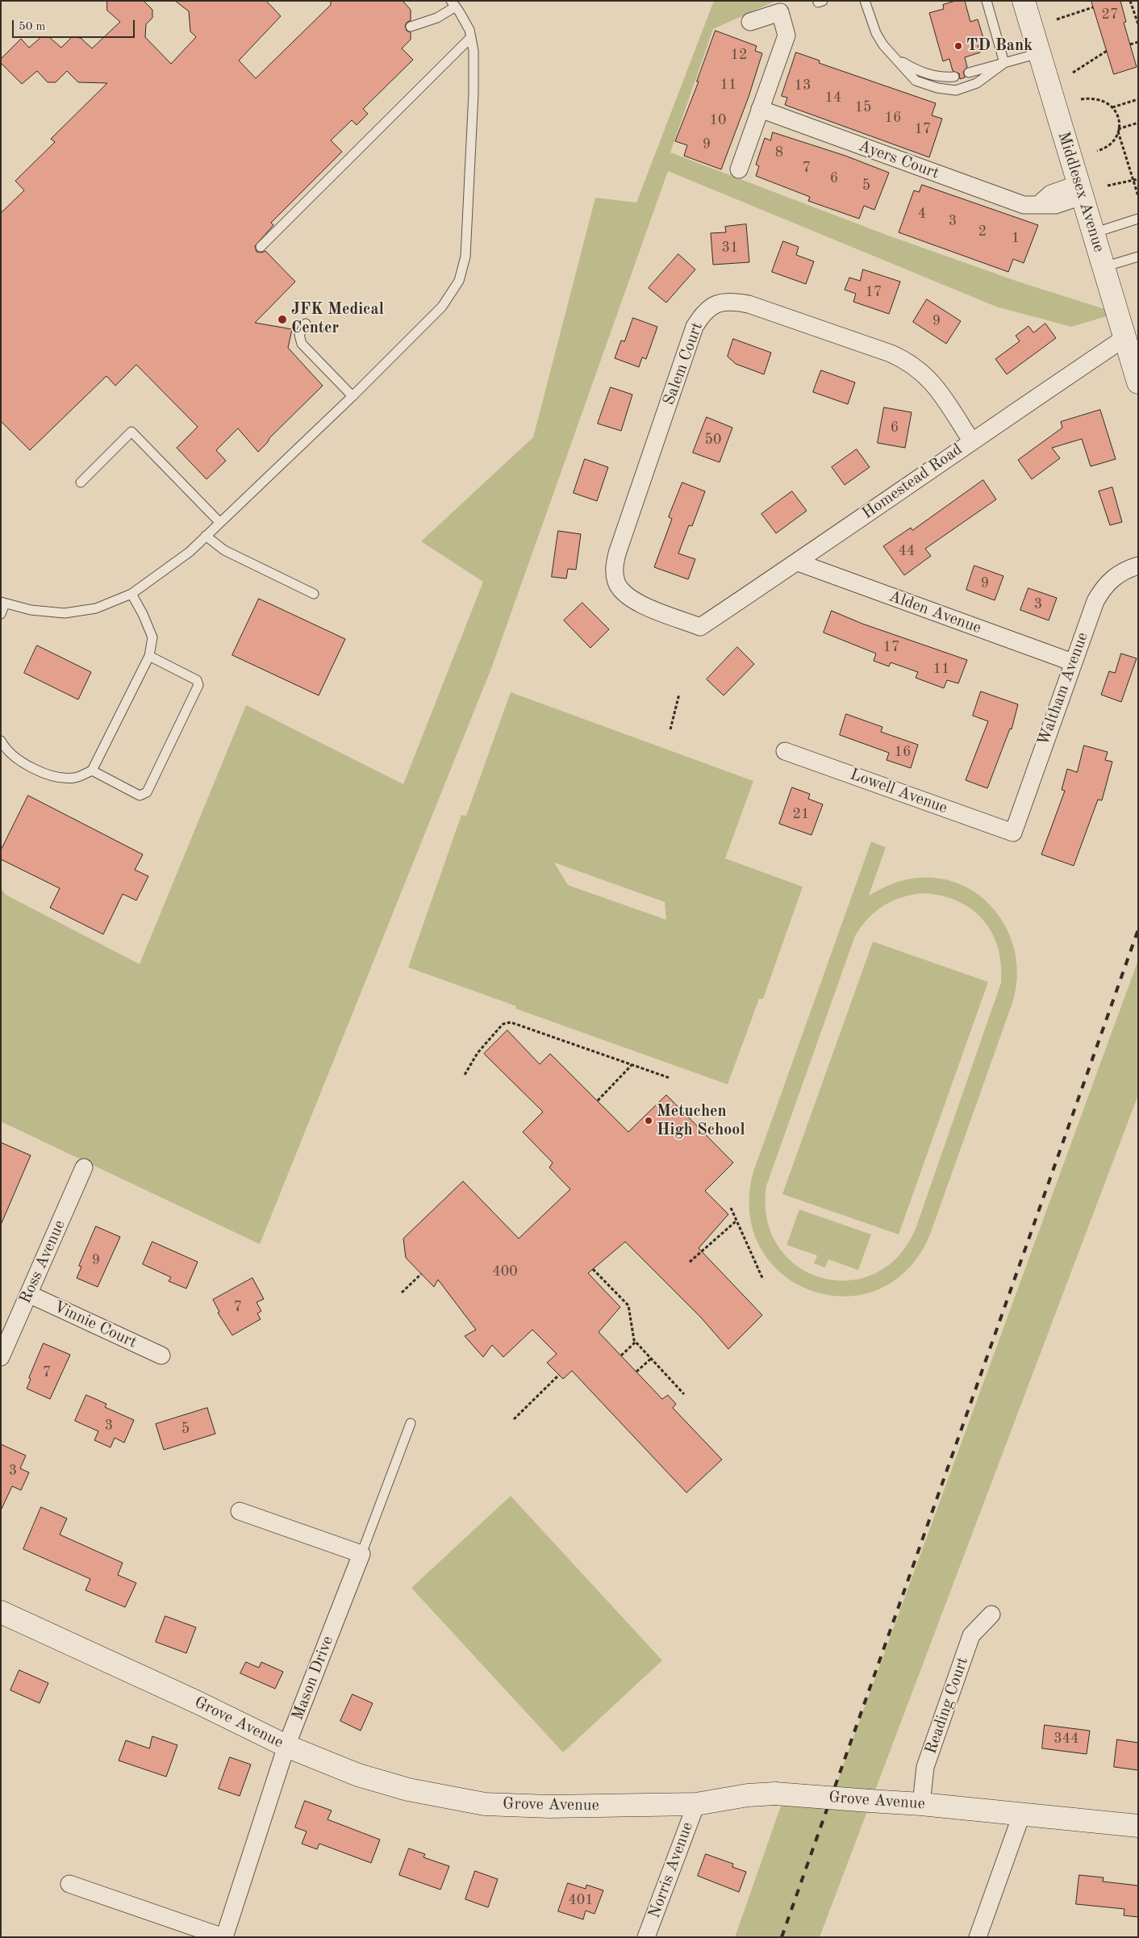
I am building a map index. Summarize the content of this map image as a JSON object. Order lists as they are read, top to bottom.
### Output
{
  "streets": {
    "street": [
      "Ayers Court",
      "Middlesex Avenue",
      "Salem Court",
      "Homestead Road",
      "Alden Avenue",
      "Waltham Avenue",
      "Lowell Avenue",
      "Ross Avenue",
      "Vinnie Court",
      "Mason Drive",
      "Reading Court",
      "Grove Avenue",
      "Norris Avenue"
    ]
  },
  "crossings": [
    ["Ayers Court", "Middlesex Avenue"],
    ["Middlesex Avenue", "Homestead Road"],
    ["Salem Court", "Homestead Road"],
    ["Homestead Road", "Alden Avenue"],
    ["Alden Avenue", "Waltham Avenue"],
    ["Waltham Avenue", "Lowell Avenue"],
    ["Ross Avenue", "Vinnie Court"],
    ["Mason Drive", "Grove Avenue"],
    ["Reading Court", "Grove Avenue"],
    ["Grove Avenue", "Norris Avenue"]
  ],
  "places": ["TD Bank", "JFK Medical Center", "Metuchen High School"],
  "house_numbers": [
    "27",
    "12",
    "11",
    "13",
    "14",
    "15",
    "16",
    "10",
    "17",
    "9",
    "8",
    "7",
    "6",
    "5",
    "4",
    "3",
    "2",
    "1",
    "31",
    "17",
    "9",
    "6",
    "50",
    "44",
    "9",
    "3",
    "17",
    "11",
    "16",
    "21",
    "9",
    "400",
    "7",
    "7",
    "3",
    "5",
    "3",
    "344",
    "401"
  ],
  "scale_bar": "50 m"
}
